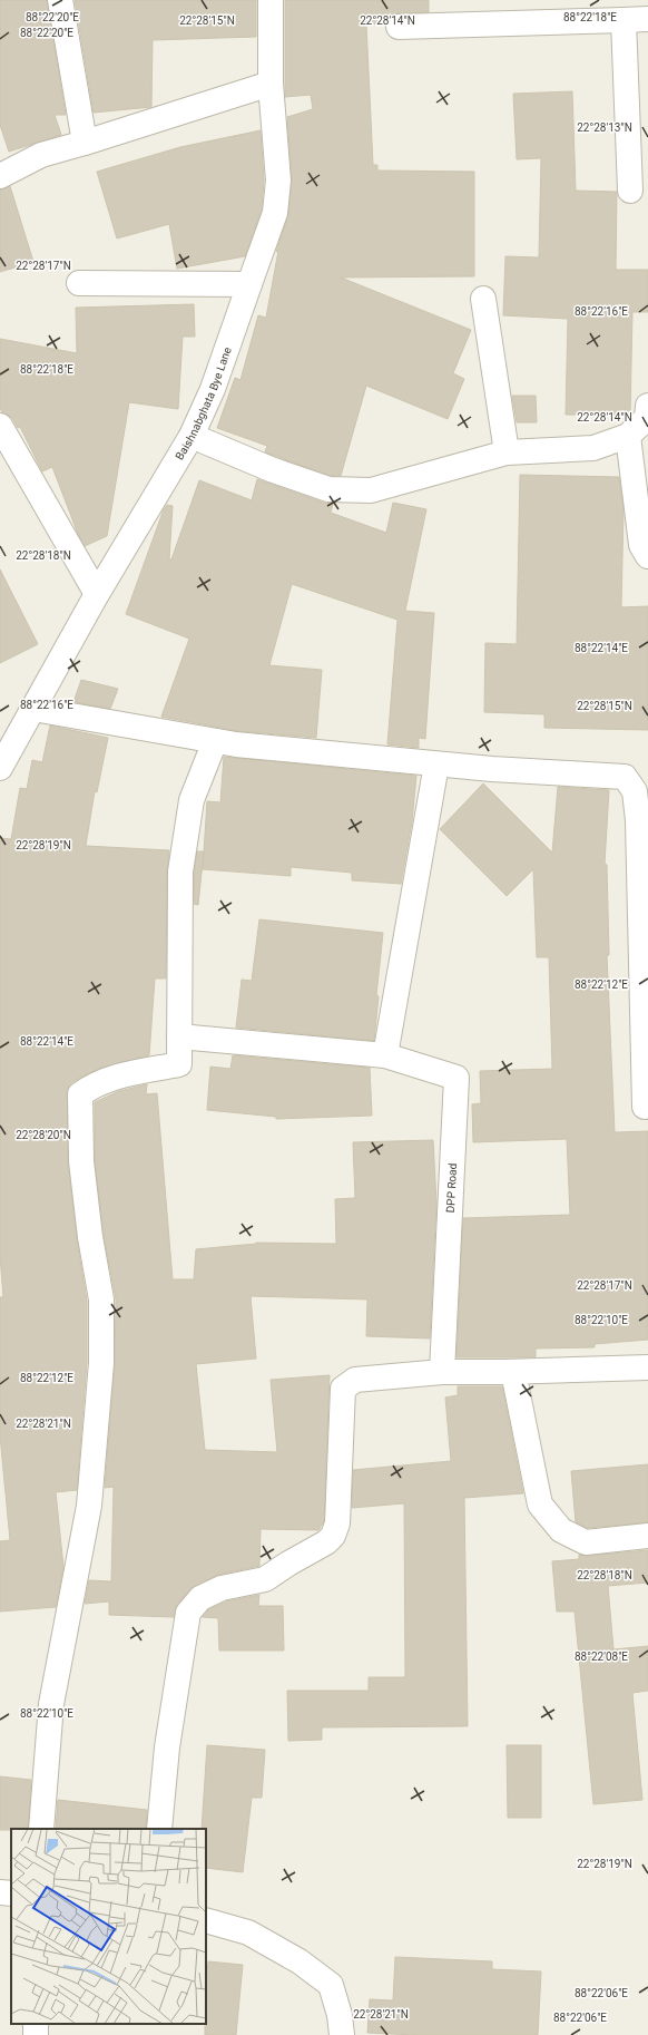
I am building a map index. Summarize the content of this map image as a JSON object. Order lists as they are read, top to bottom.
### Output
{
  "streets": {
    "street": ["Baishnabghata Bye Lane", "DPP Road"]
  },
  "coordinates": [
    "88°22'20\"E",
    "88°22'18\"E",
    "22°28'15\"N",
    "22°28'14\"N",
    "22°28'13\"N",
    "22°28'17\"N",
    "88°22'16\"E",
    "22°28'18\"N",
    "88°22'14\"E",
    "22°28'19\"N",
    "88°22'12\"E",
    "22°28'20\"N",
    "88°22'10\"E",
    "22°28'21\"N",
    "88°22'08\"E",
    "88°22'06\"E"
  ]
}
